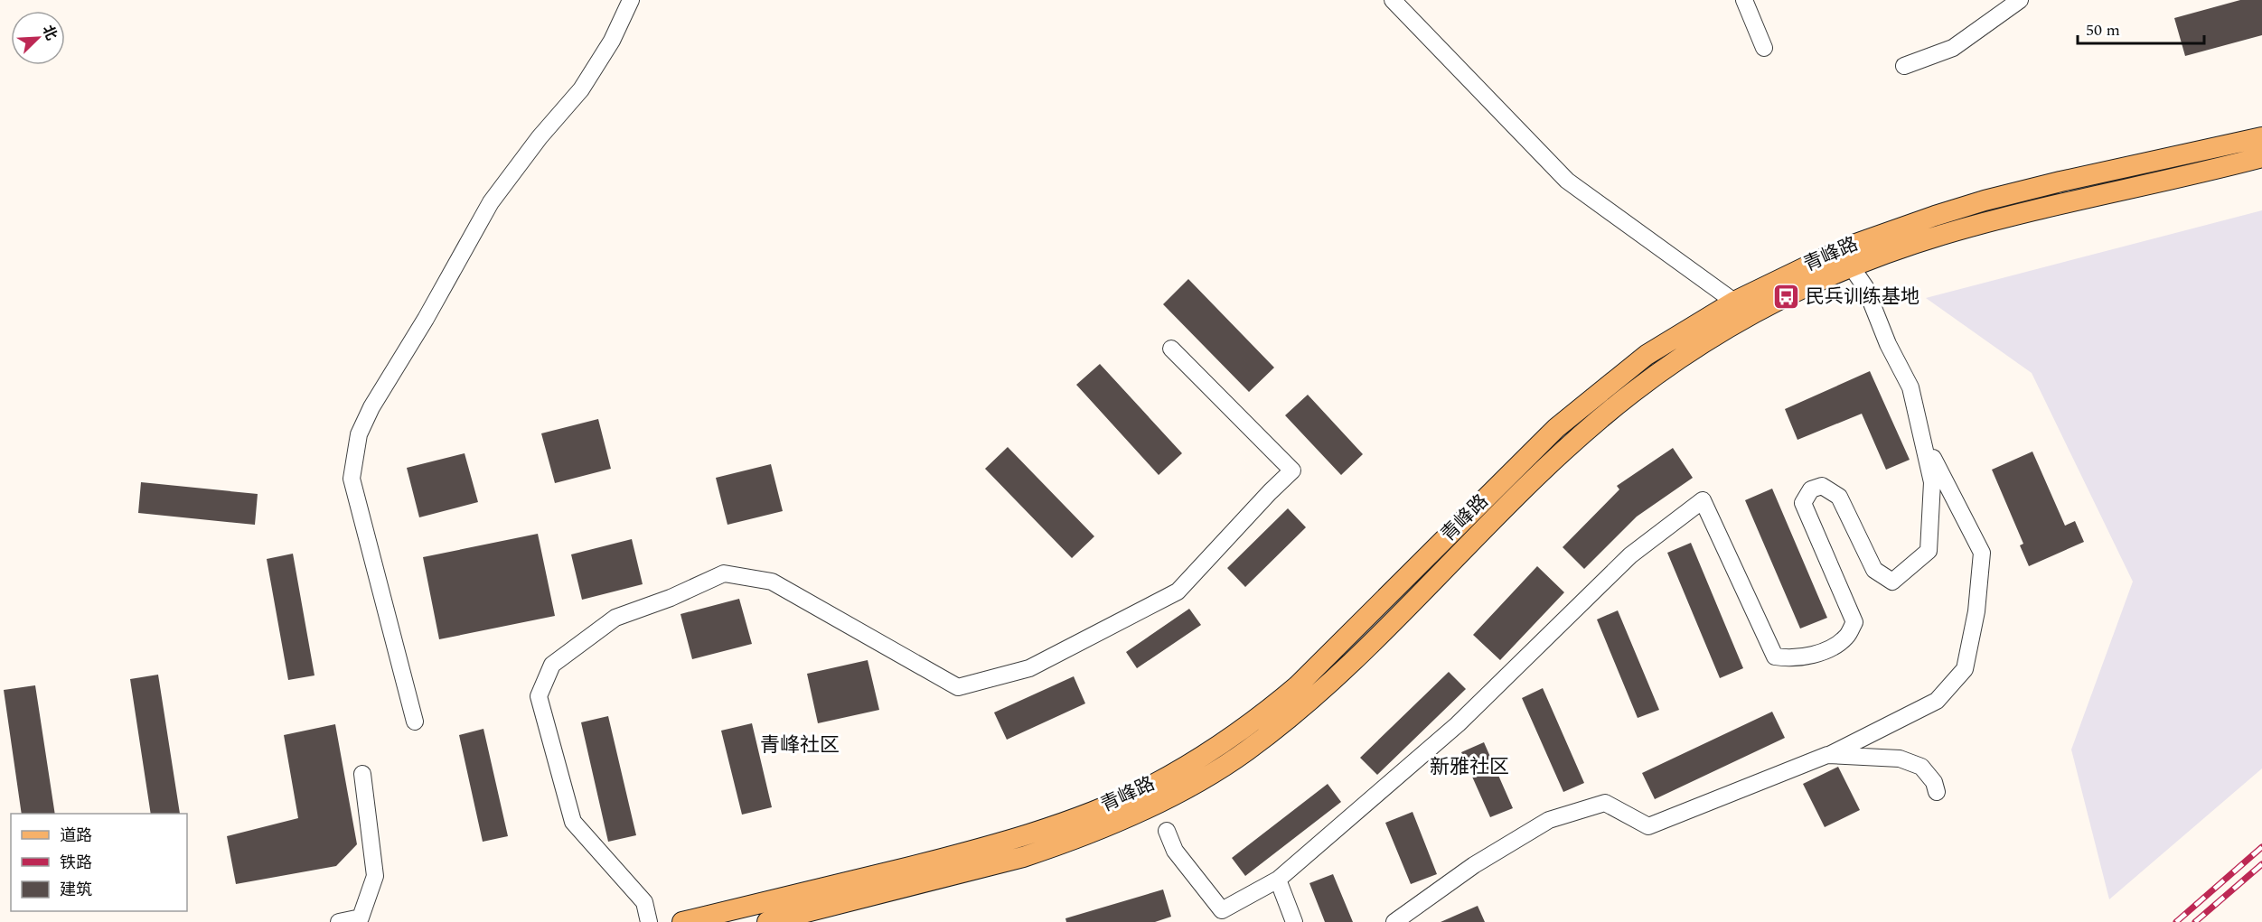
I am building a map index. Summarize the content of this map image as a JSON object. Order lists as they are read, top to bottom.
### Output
{
  "streets": {
    "main road": ["青峰路"]
  },
  "districts": ["青峰社区", "新雅社区"],
  "places": {
    "bus stop": ["民兵训练基地"]
  },
  "legend": ["道路", "铁路", "建筑"],
  "scale_bar": "50 m",
  "north": "top right"
}
